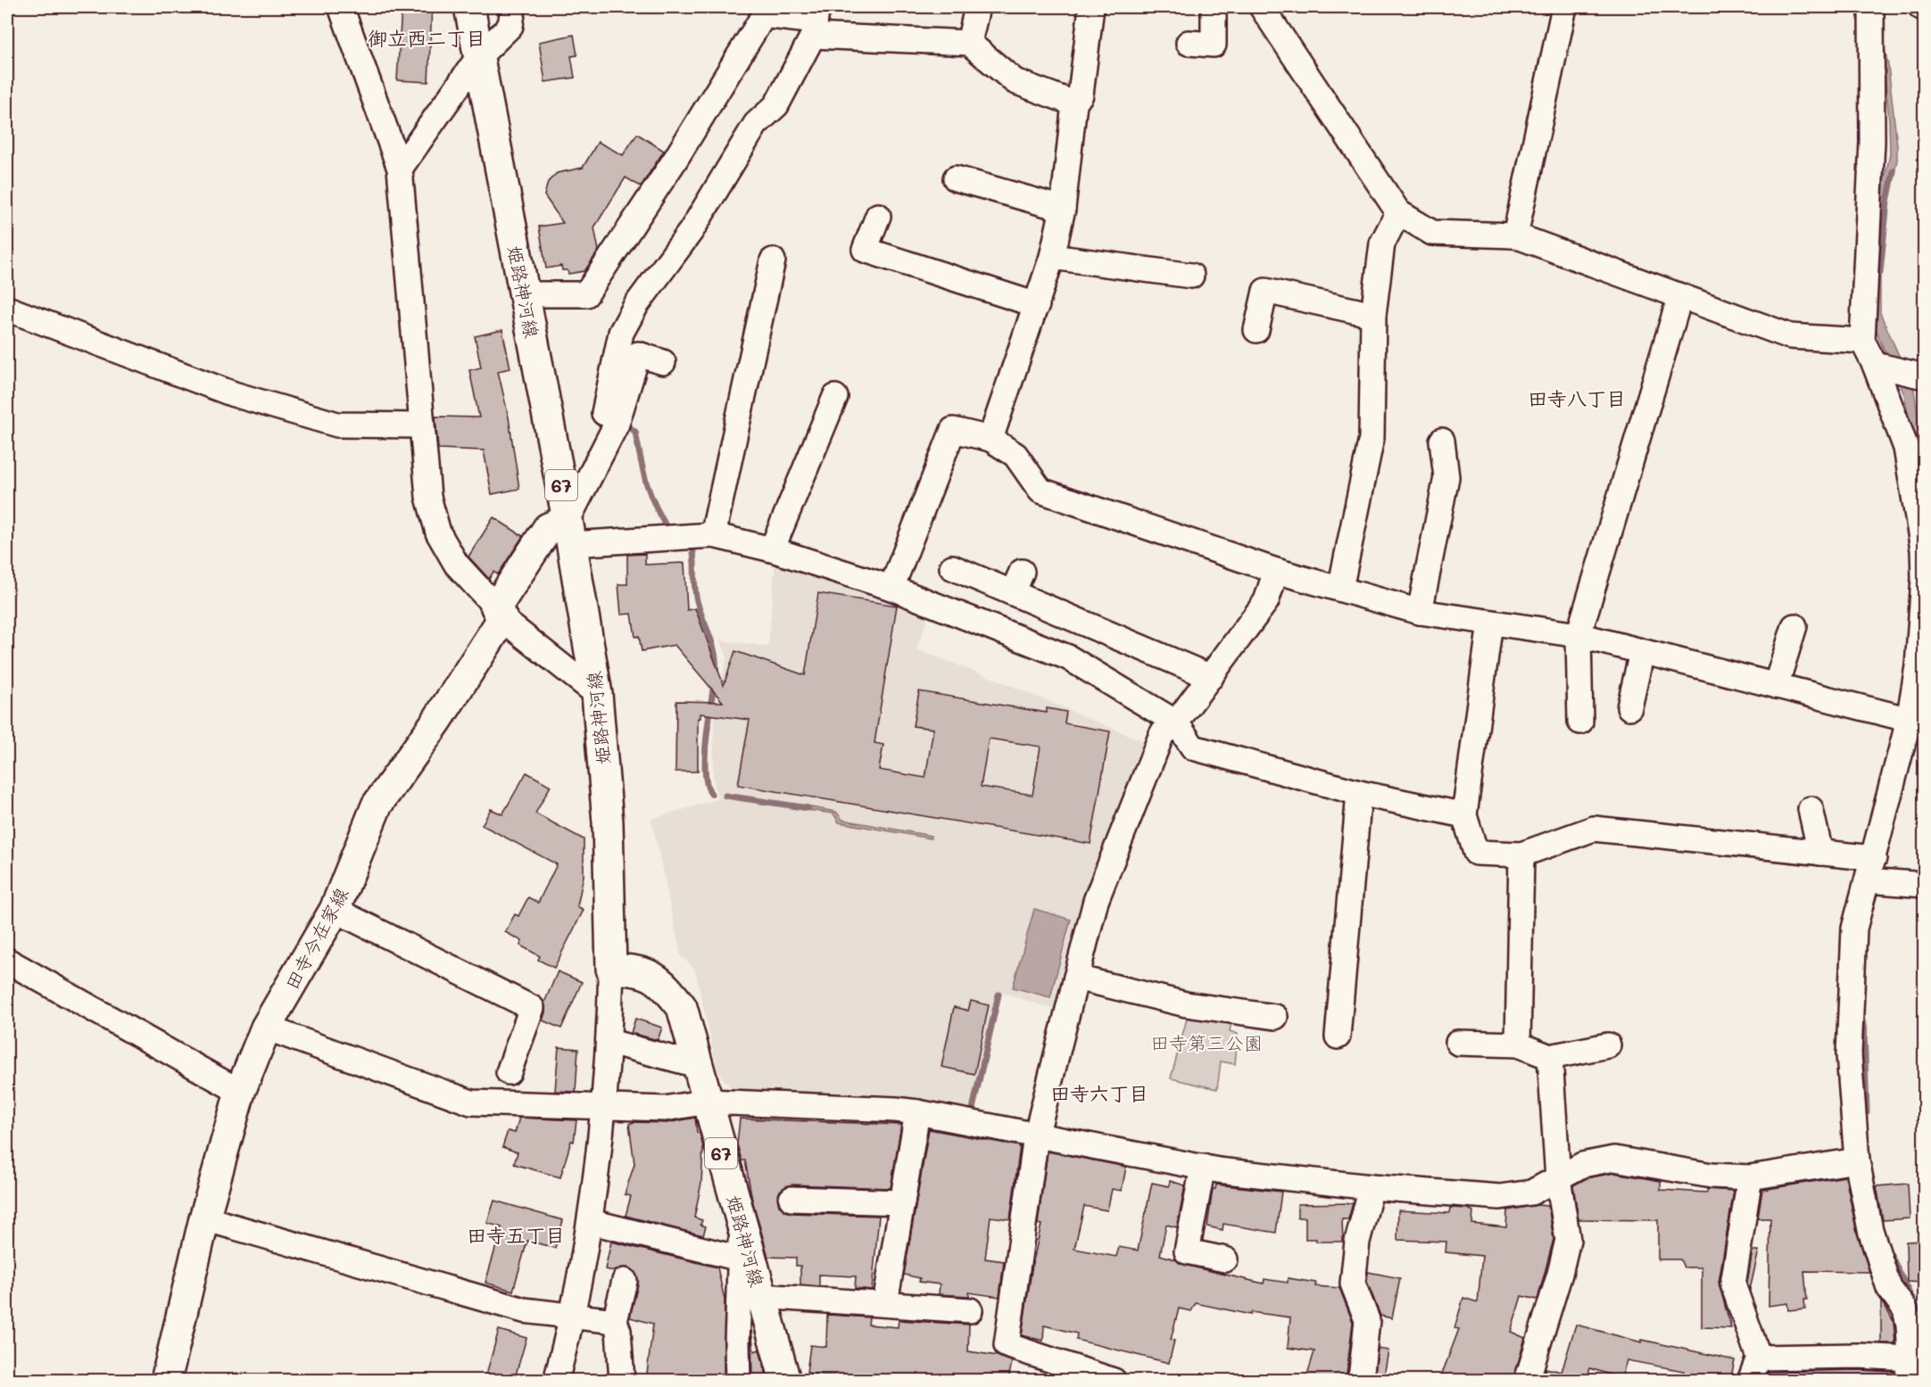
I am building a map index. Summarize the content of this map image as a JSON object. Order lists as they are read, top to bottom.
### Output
{
  "streets": {
    "main road": ["姫路神河線", "67", "田寺今在家線"]
  },
  "crossings": [
    ["姫路神河線", "田寺今在家線"]
  ],
  "districts": [
    "御立西二丁目",
    "田寺八丁目",
    "田寺六丁目",
    "田寺五丁目"
  ],
  "parks": ["田寺第三公園"]
}
